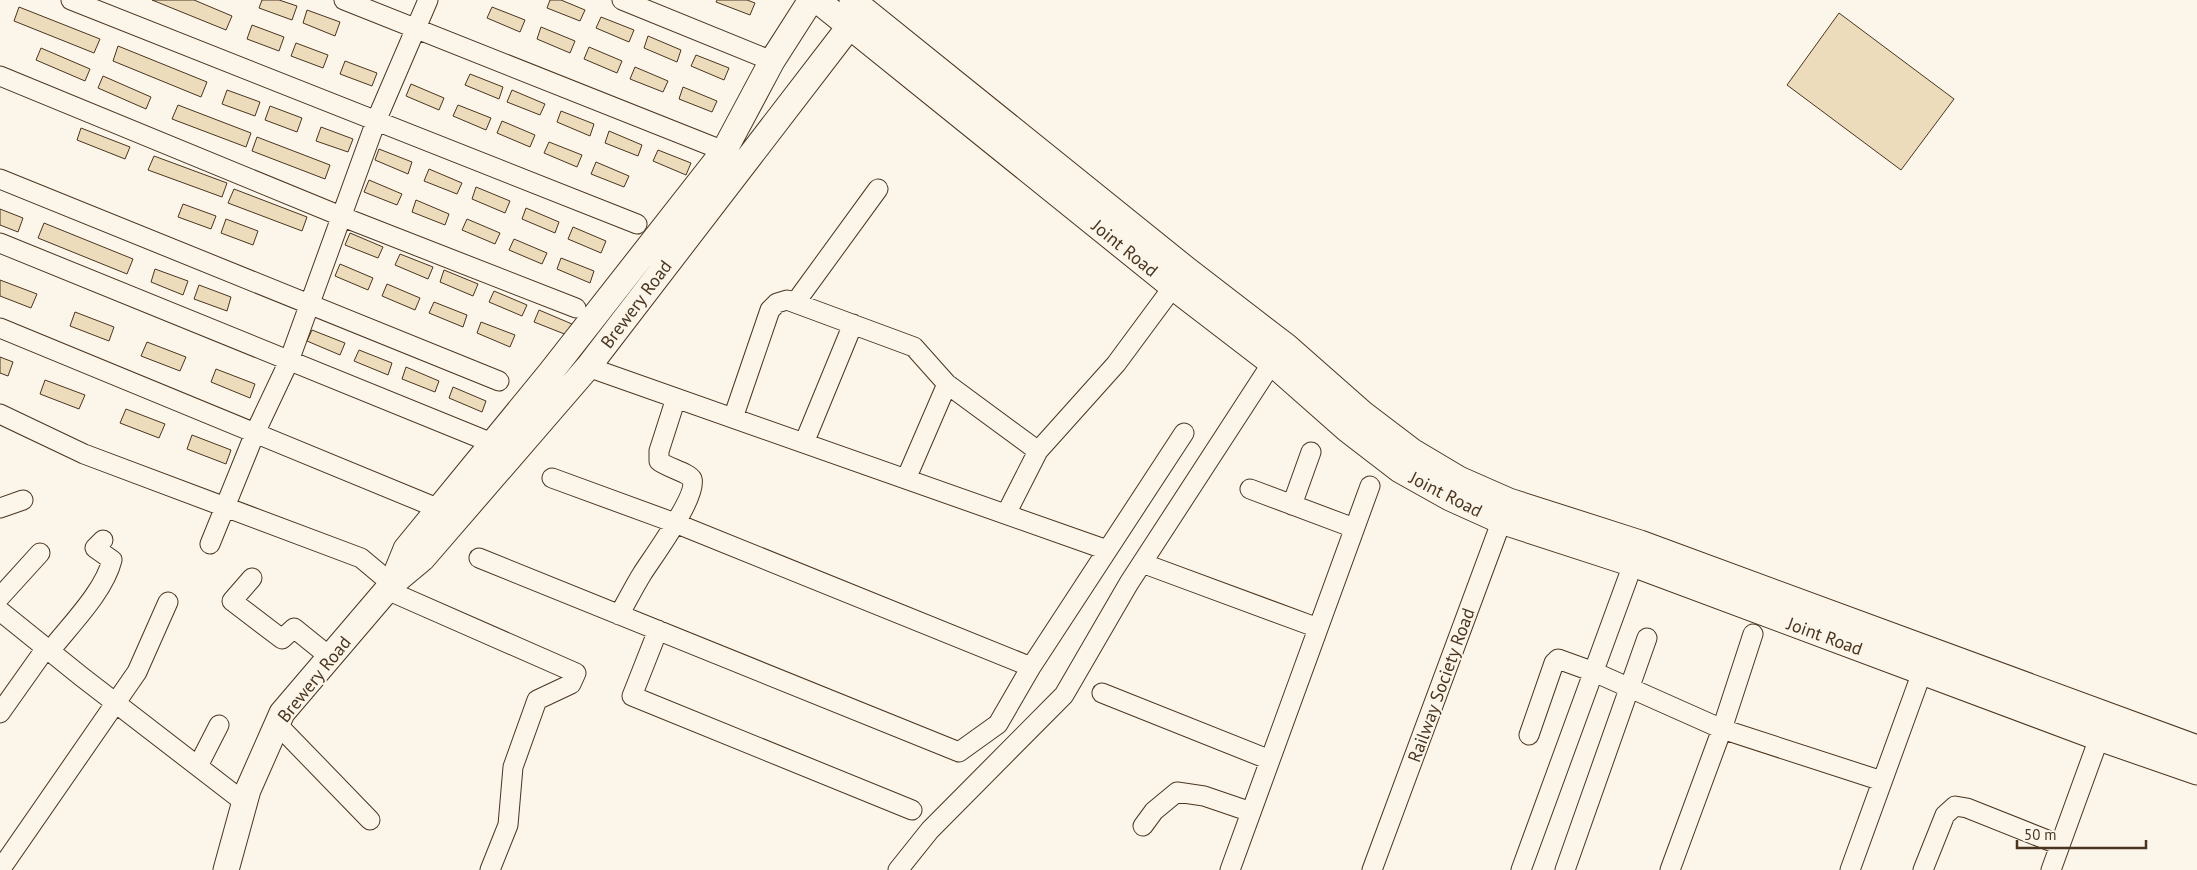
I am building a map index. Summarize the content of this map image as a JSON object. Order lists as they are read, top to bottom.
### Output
{
  "streets": {
    "main road": ["Joint Road", "Brewery Road"],
    "street": ["Railway Society Road"]
  },
  "crossings": [
    ["Joint Road", "Brewery Road"],
    ["Joint Road", "Railway Society Road"]
  ],
  "scale_bar": "50 m"
}
